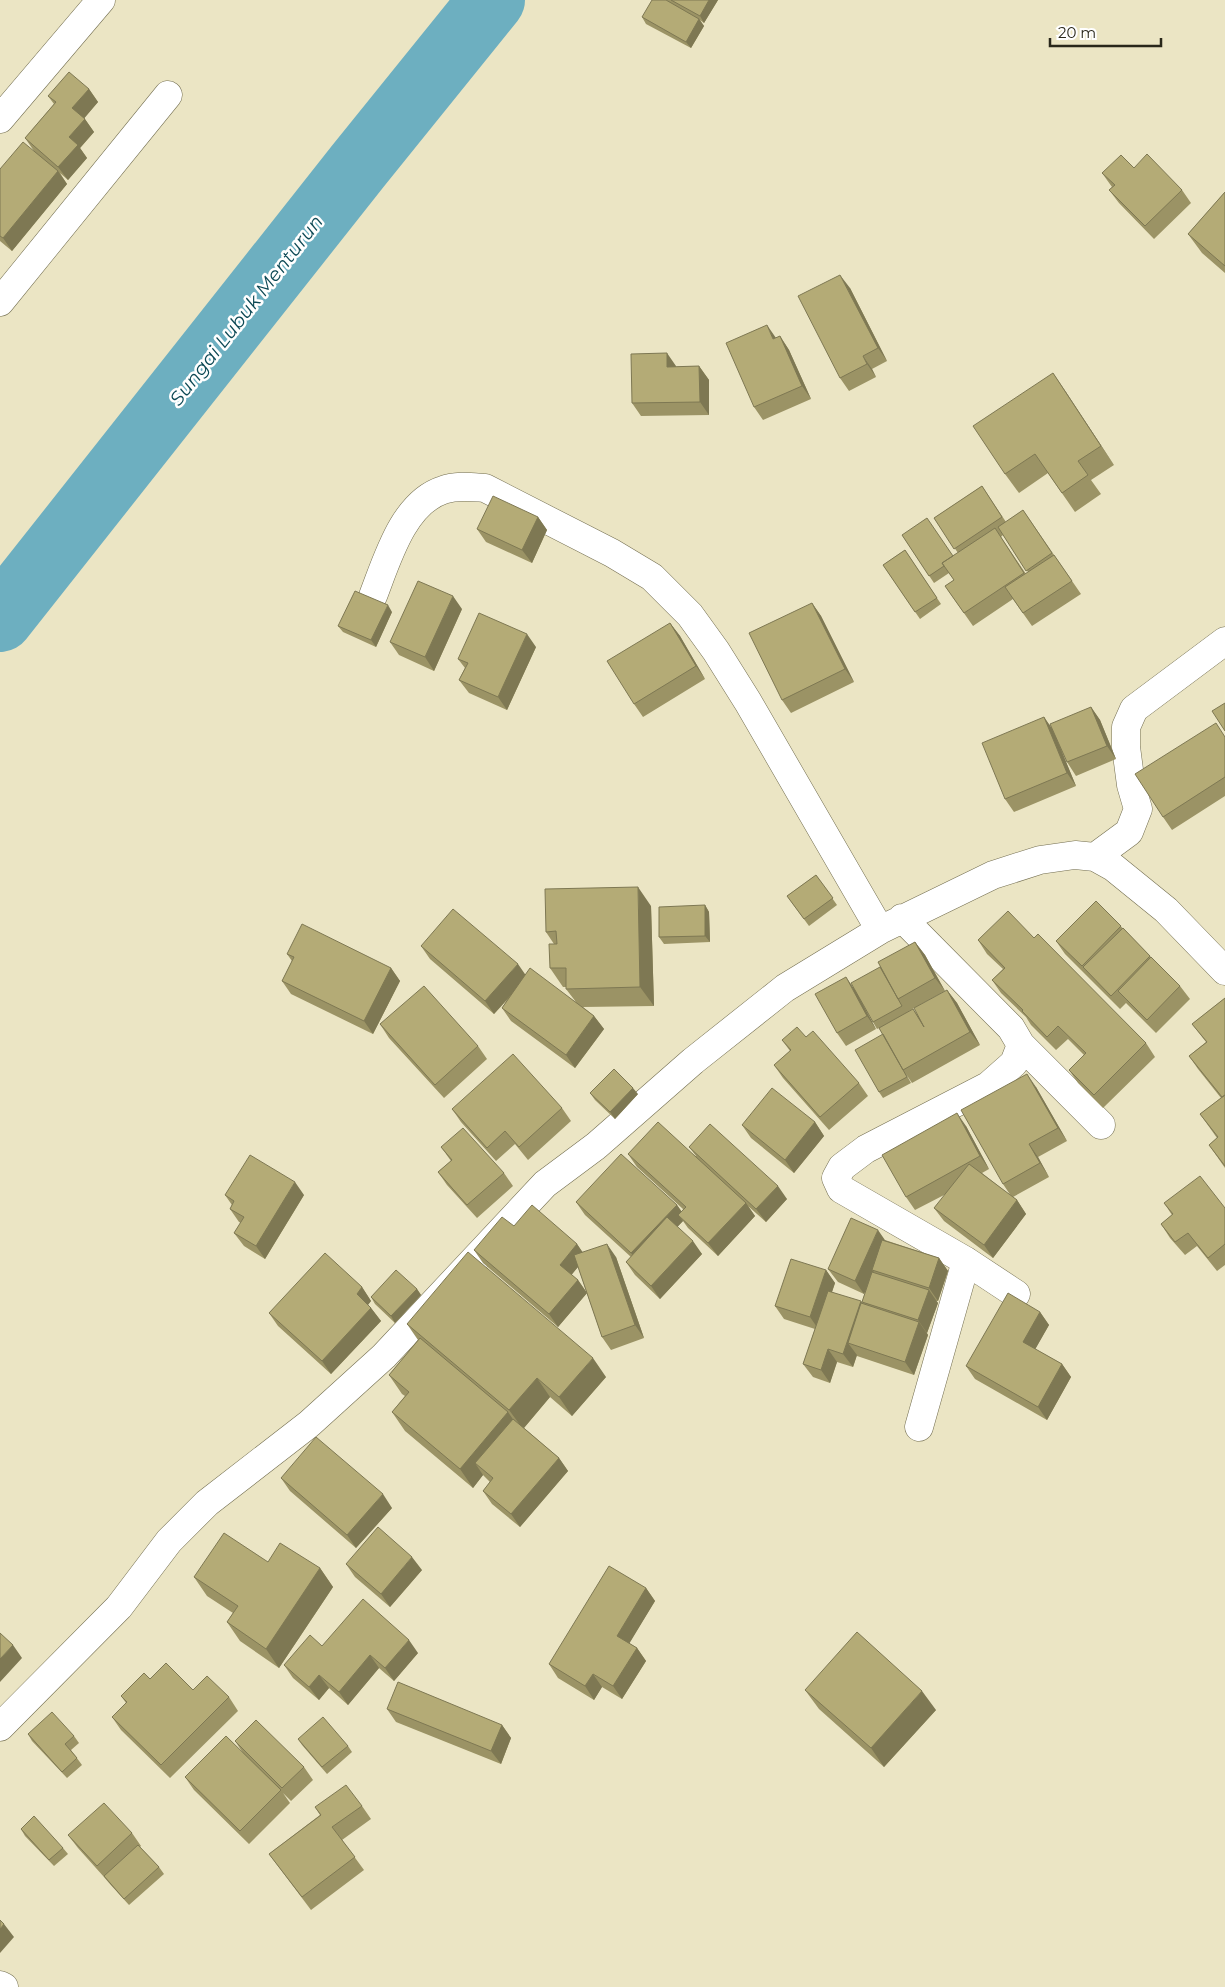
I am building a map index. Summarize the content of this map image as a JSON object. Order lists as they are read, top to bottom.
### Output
{
  "water": ["Sungai Lubuk Menturun"],
  "scale_bar": "20 m"
}
